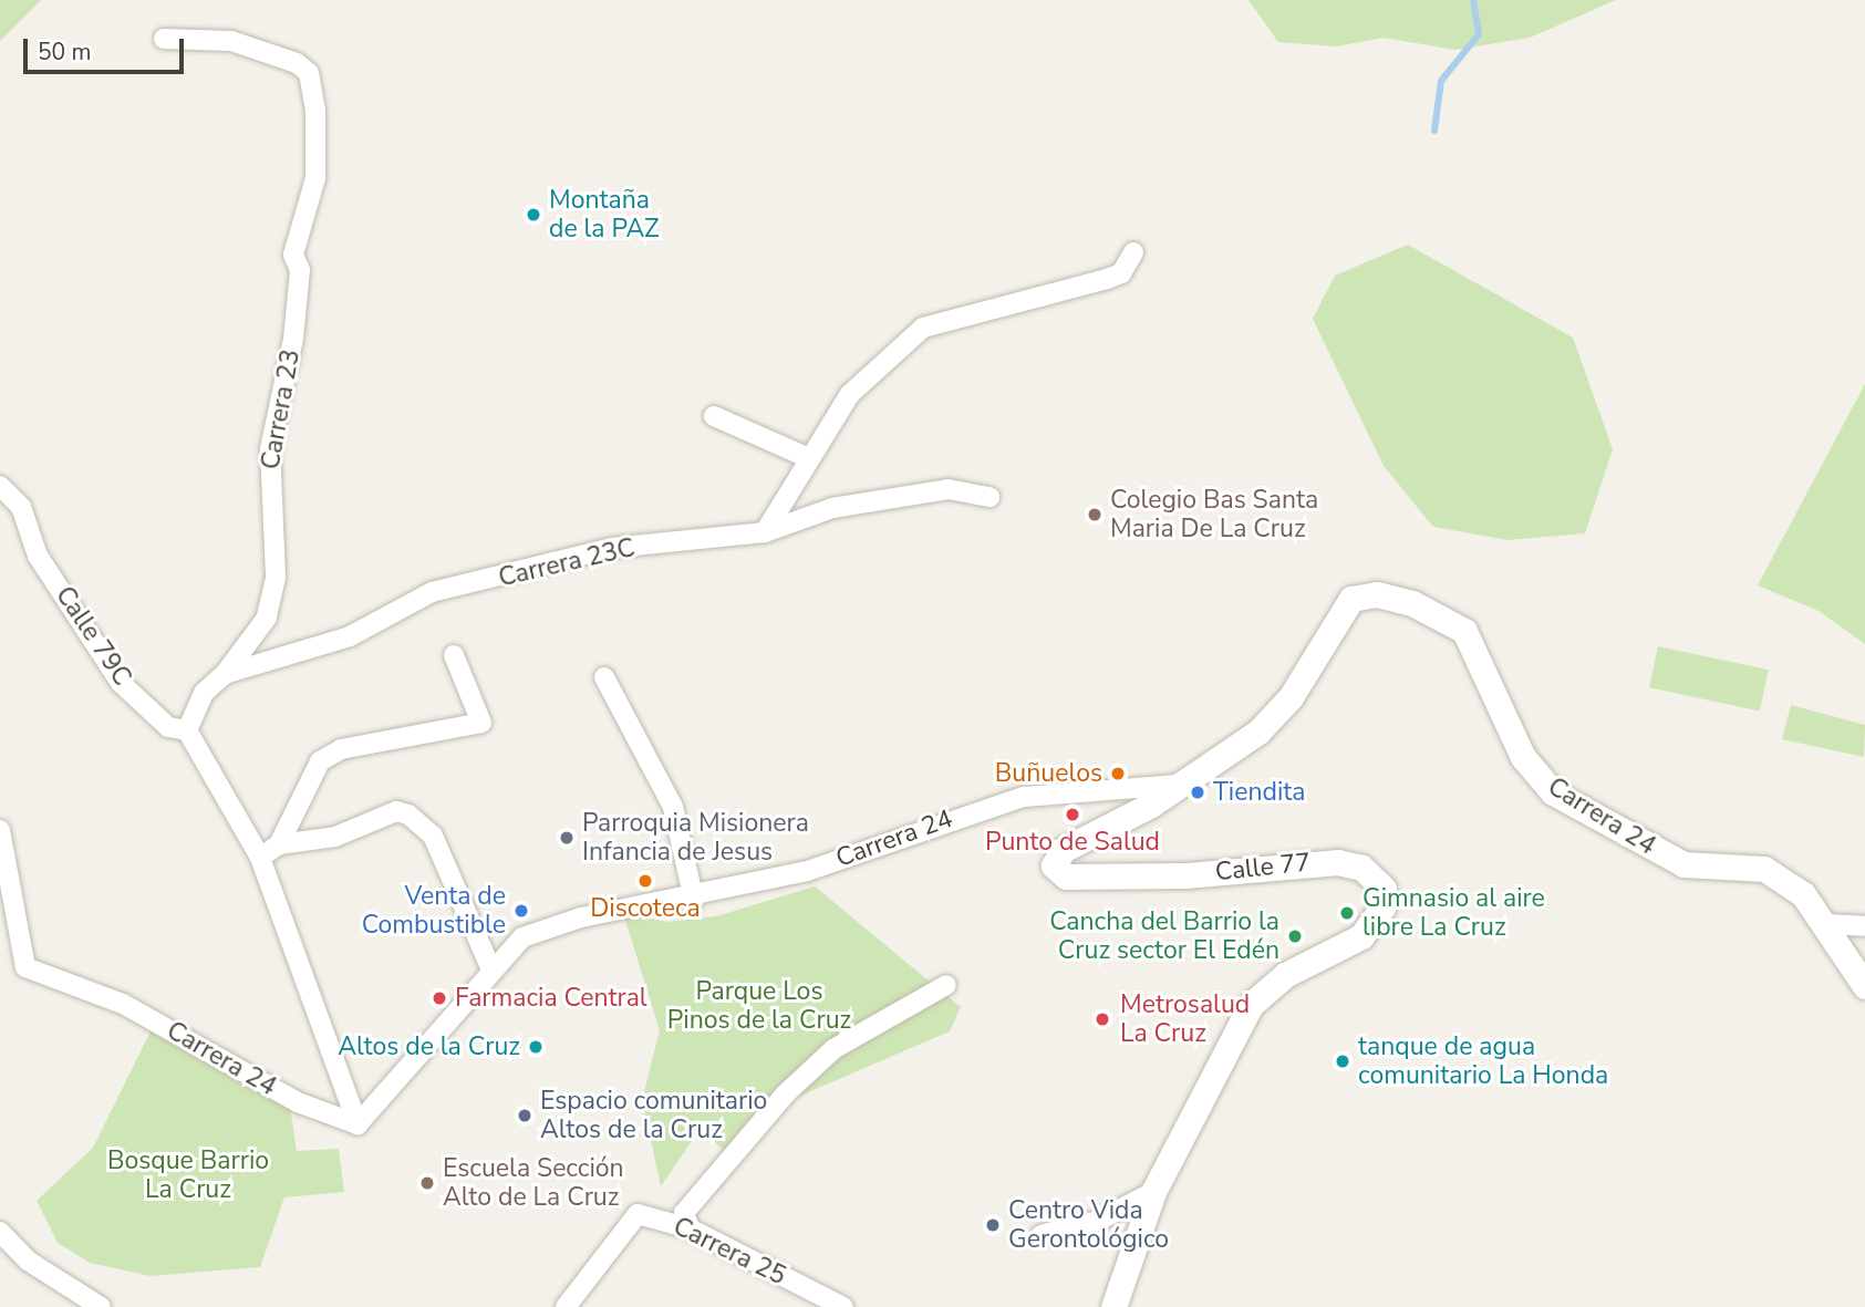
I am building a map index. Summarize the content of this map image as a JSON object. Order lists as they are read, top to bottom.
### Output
{
  "streets": {
    "street": [
      "Carrera 23",
      "Carrera 23C",
      "Calle 79C",
      "Carrera 24",
      "Calle 77",
      "Carrera 25"
    ]
  },
  "crossings": [
    ["Carrera 23", "Carrera 23C"],
    ["Carrera 24", "Calle 77"]
  ],
  "parks": ["Parque Los Pinos de la Cruz", "Bosque Barrio La Cruz"],
  "places": [
    "Montaña de la PAZ",
    "Colegio Bas Santa Maria De La Cruz",
    "Buñuelos",
    "Tiendita",
    "Punto de Salud",
    "Parroquia Misionera Infancia de Jesus",
    "Discoteca",
    "Venta de Combustible",
    "Gimnasio al aire libre La Cruz",
    "Cancha del Barrio la Cruz sector El Edén",
    "Farmacia Central",
    "Metrosalud La Cruz",
    "Altos de la Cruz",
    "tanque de agua comunitario La Honda",
    "Espacio comunitario Altos de la Cruz",
    "Escuela Sección Alto de La Cruz",
    "Centro Vida Gerontológico"
  ],
  "scale_bar": "50 m"
}
